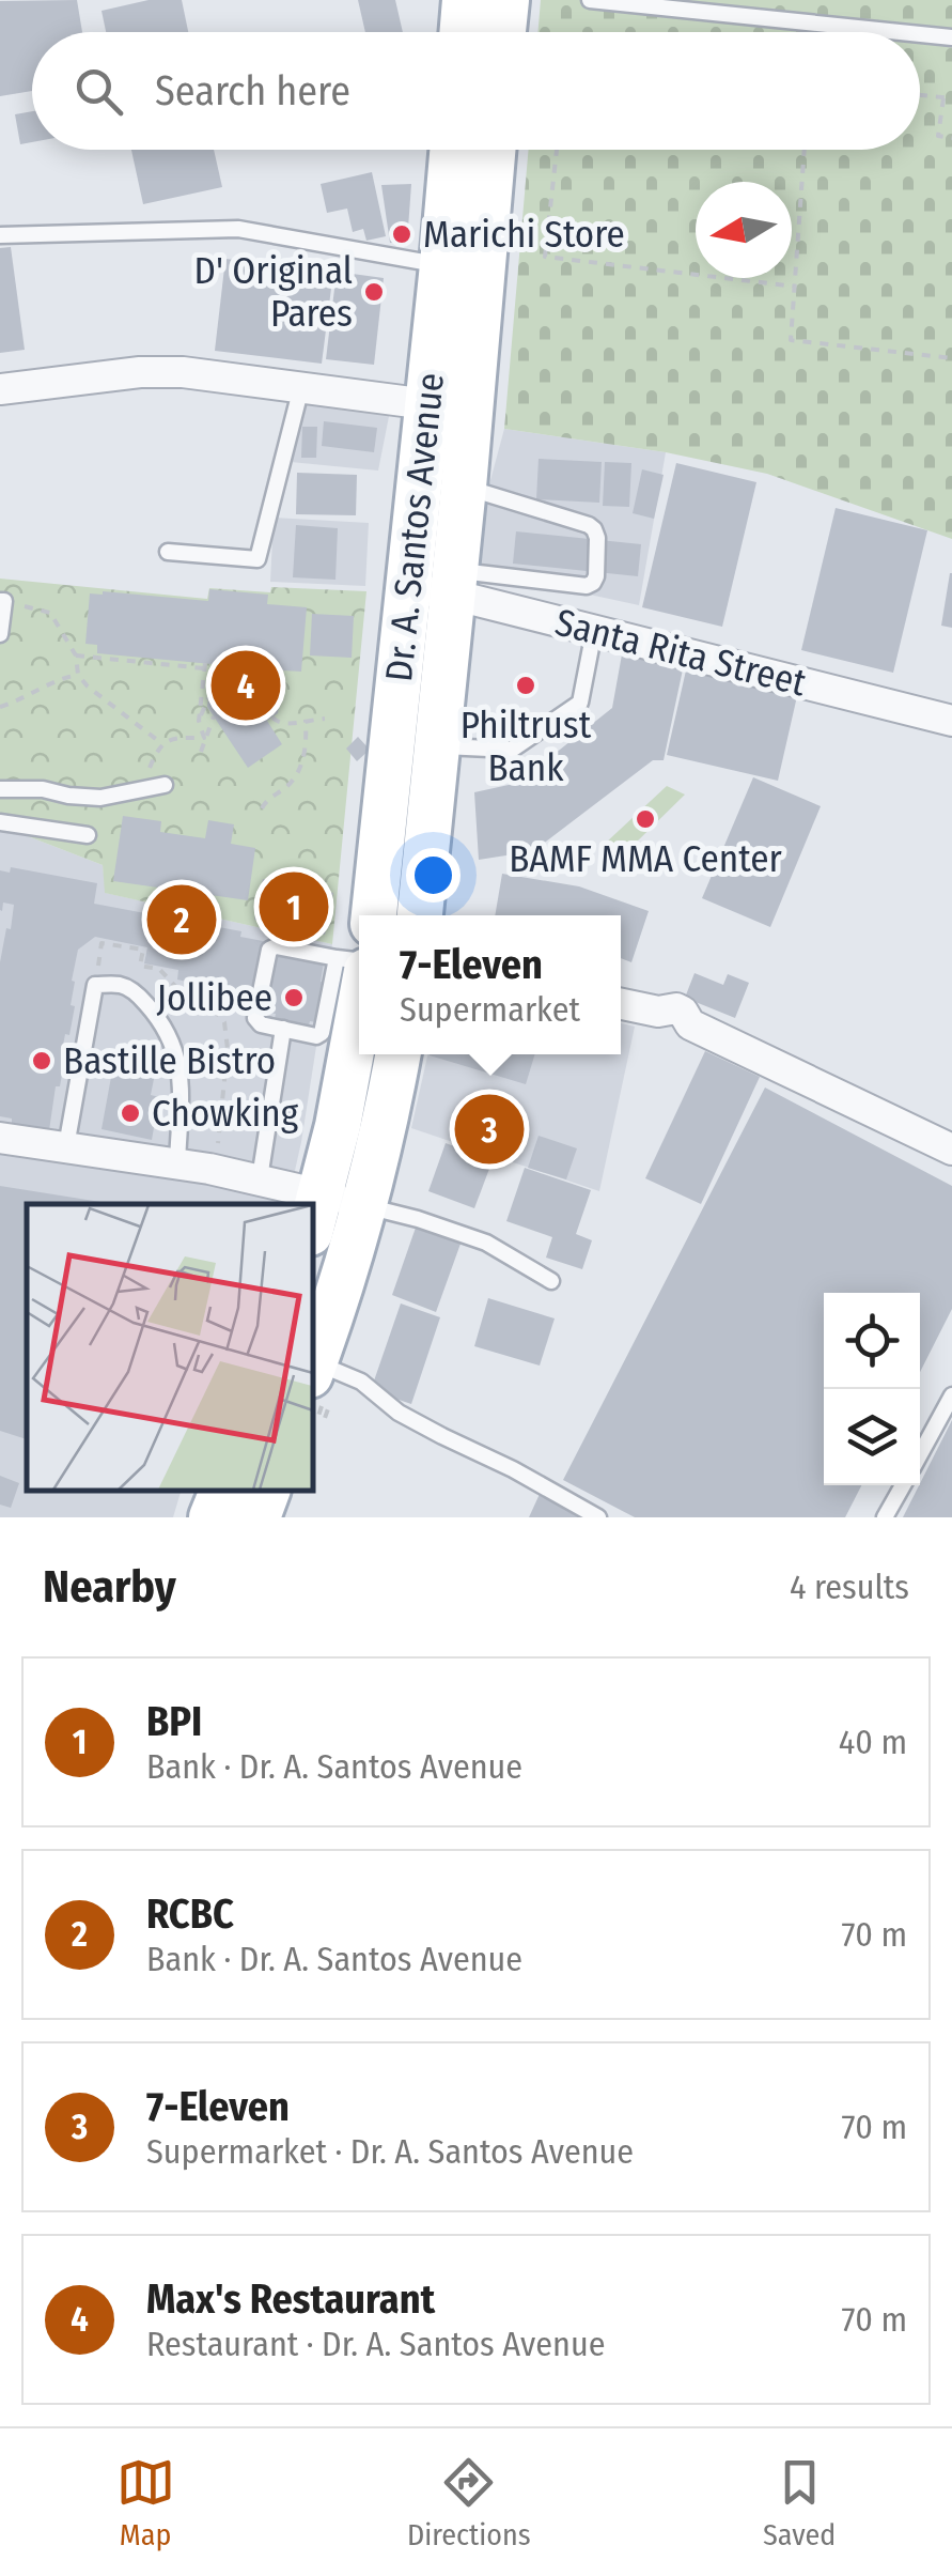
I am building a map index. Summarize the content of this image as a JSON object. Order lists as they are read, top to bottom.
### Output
{
  "streets": {
    "main road": ["Dr. A. Santos Avenue"],
    "street": ["Santa Rita Street"]
  },
  "crossings": [
    ["Dr. A. Santos Avenue", "Santa Rita Street"]
  ],
  "places": [
    "Marichi Store",
    "D' Original Pares",
    "Philtrust Bank",
    "BAMF MMA Center",
    "Jollibee",
    "Bastille Bistro",
    "Chowking"
  ],
  "north": "left",
  "page": {
    "search": "Search here",
    "pins": [
      "4",
      "1",
      "2",
      "3"
    ],
    "popup": ["7-Eleven", "Supermarket"],
    "heading": ["Nearby", "4 results"],
    "list": [
      {
        "mark": "1",
        "name": "BPI",
        "note": "Bank · Dr. A. Santos Avenue",
        "value": "40 m"
      },
      {
        "mark": "2",
        "name": "RCBC",
        "note": "Bank · Dr. A. Santos Avenue",
        "value": "70 m"
      },
      {
        "mark": "3",
        "name": "7-Eleven",
        "note": "Supermarket · Dr. A. Santos Avenue",
        "value": "70 m"
      },
      {
        "mark": "4",
        "name": "Max's Restaurant",
        "note": "Restaurant · Dr. A. Santos Avenue",
        "value": "70 m"
      }
    ],
    "nav": ["Map", "Directions", "Saved"]
  }
}
